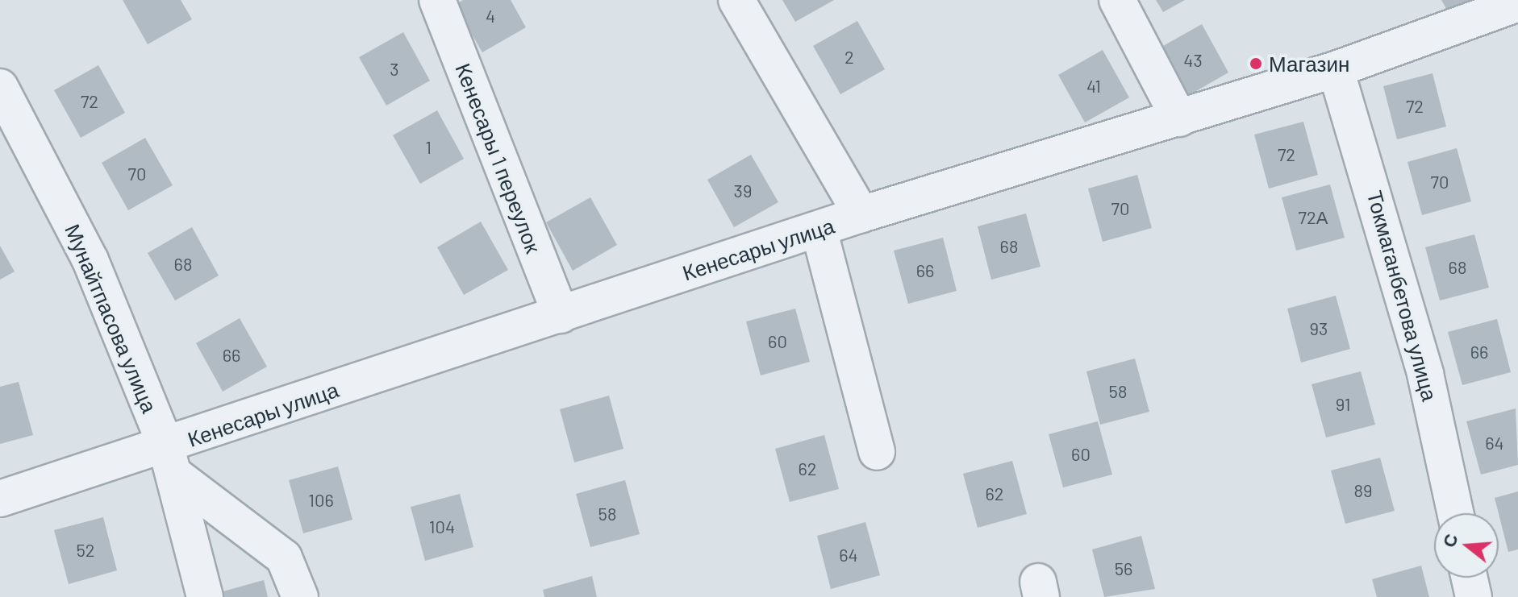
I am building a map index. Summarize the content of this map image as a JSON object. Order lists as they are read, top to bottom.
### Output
{
  "streets": {
    "street": [
      "Кенесары 1 переулок",
      "Кенесары улица",
      "Токмаганбетова улица",
      "Мунайтпасова улица"
    ]
  },
  "crossings": [
    ["Кенесары 1 переулок", "Кенесары улица"],
    ["Кенесары улица", "Токмаганбетова улица"],
    ["Кенесары улица", "Мунайтпасова улица"]
  ],
  "places": ["Магазин"],
  "house_numbers": [
    "4",
    "2",
    "43",
    "3",
    "41",
    "72",
    "72",
    "1",
    "72",
    "70",
    "70",
    "39",
    "70",
    "72А",
    "68",
    "68",
    "68",
    "66",
    "93",
    "60",
    "66",
    "66",
    "58",
    "91",
    "64",
    "60",
    "62",
    "89",
    "62",
    "106",
    "58",
    "104",
    "52",
    "64",
    "56"
  ],
  "north": "left"
}
